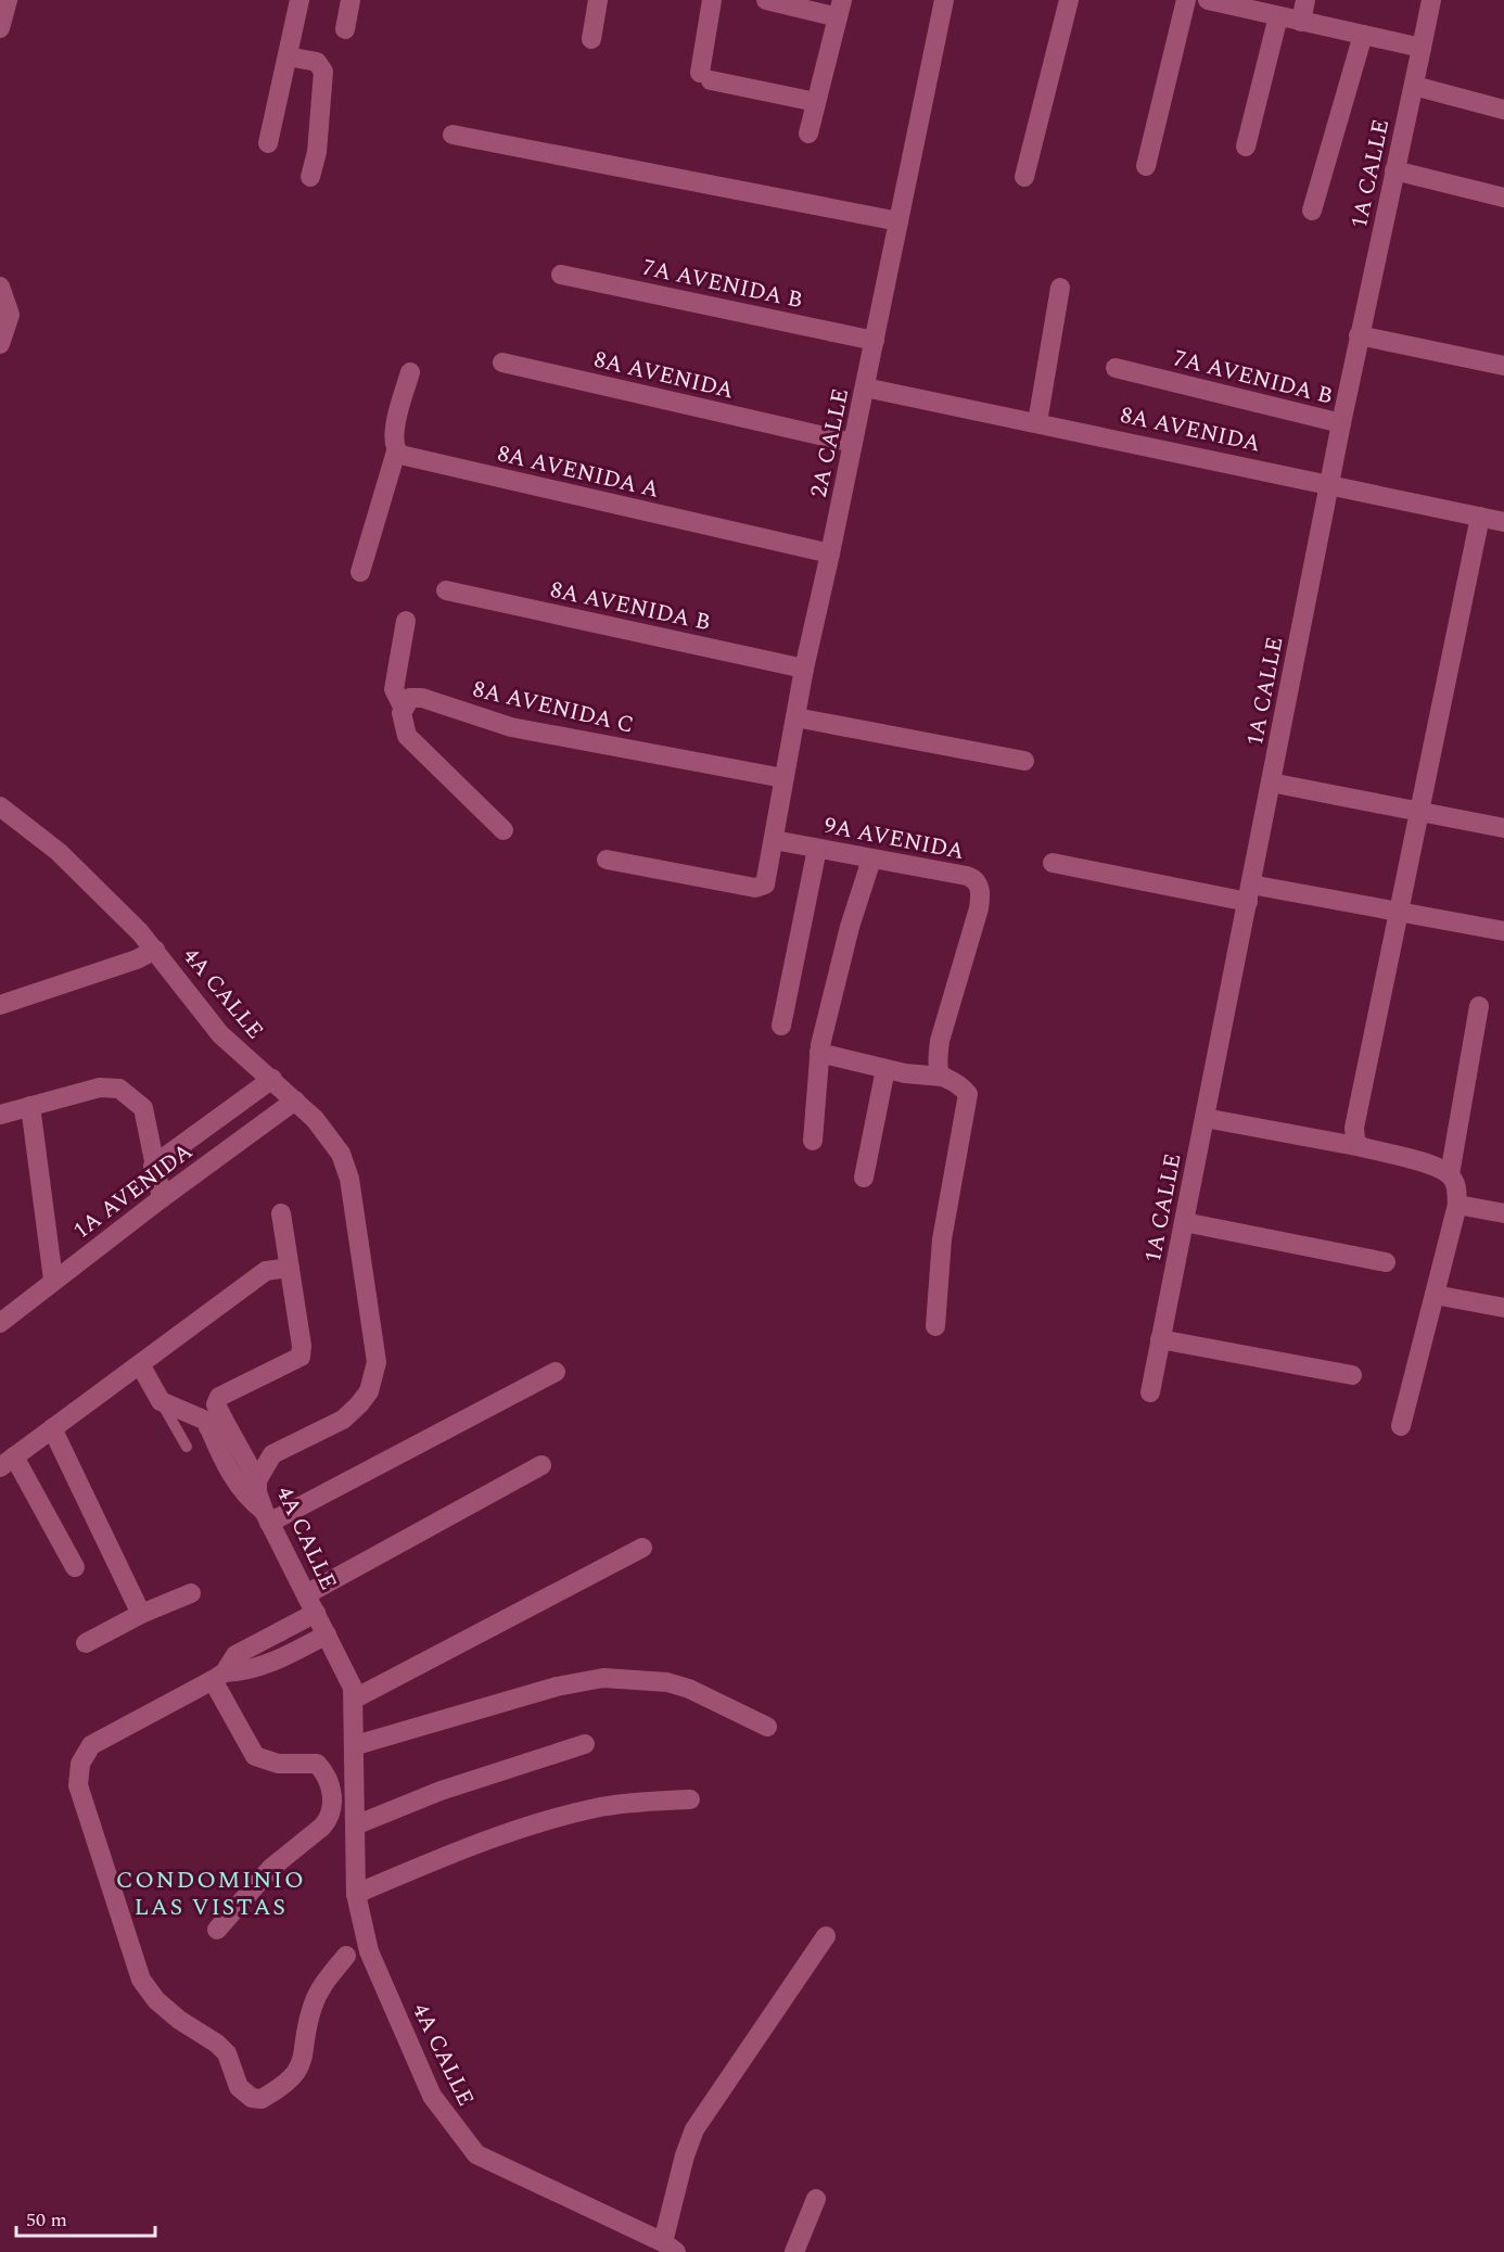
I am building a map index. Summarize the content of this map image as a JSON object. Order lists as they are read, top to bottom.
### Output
{
  "streets": {
    "street": [
      "1A CALLE",
      "7A AVENIDA B",
      "8A AVENIDA",
      "2A CALLE",
      "8A AVENIDA A",
      "8A AVENIDA B",
      "8A AVENIDA C",
      "9A AVENIDA",
      "4A CALLE",
      "1A AVENIDA"
    ]
  },
  "crossings": [
    ["1A CALLE", "7A AVENIDA B"],
    ["1A CALLE", "8A AVENIDA"],
    ["7A AVENIDA B", "2A CALLE"],
    ["8A AVENIDA", "2A CALLE"],
    ["2A CALLE", "8A AVENIDA A"],
    ["2A CALLE", "8A AVENIDA B"],
    ["2A CALLE", "8A AVENIDA C"],
    ["2A CALLE", "9A AVENIDA"],
    ["4A CALLE", "1A AVENIDA"]
  ],
  "districts": ["CONDOMINIO LAS VISTAS"],
  "scale_bar": "50 m"
}
